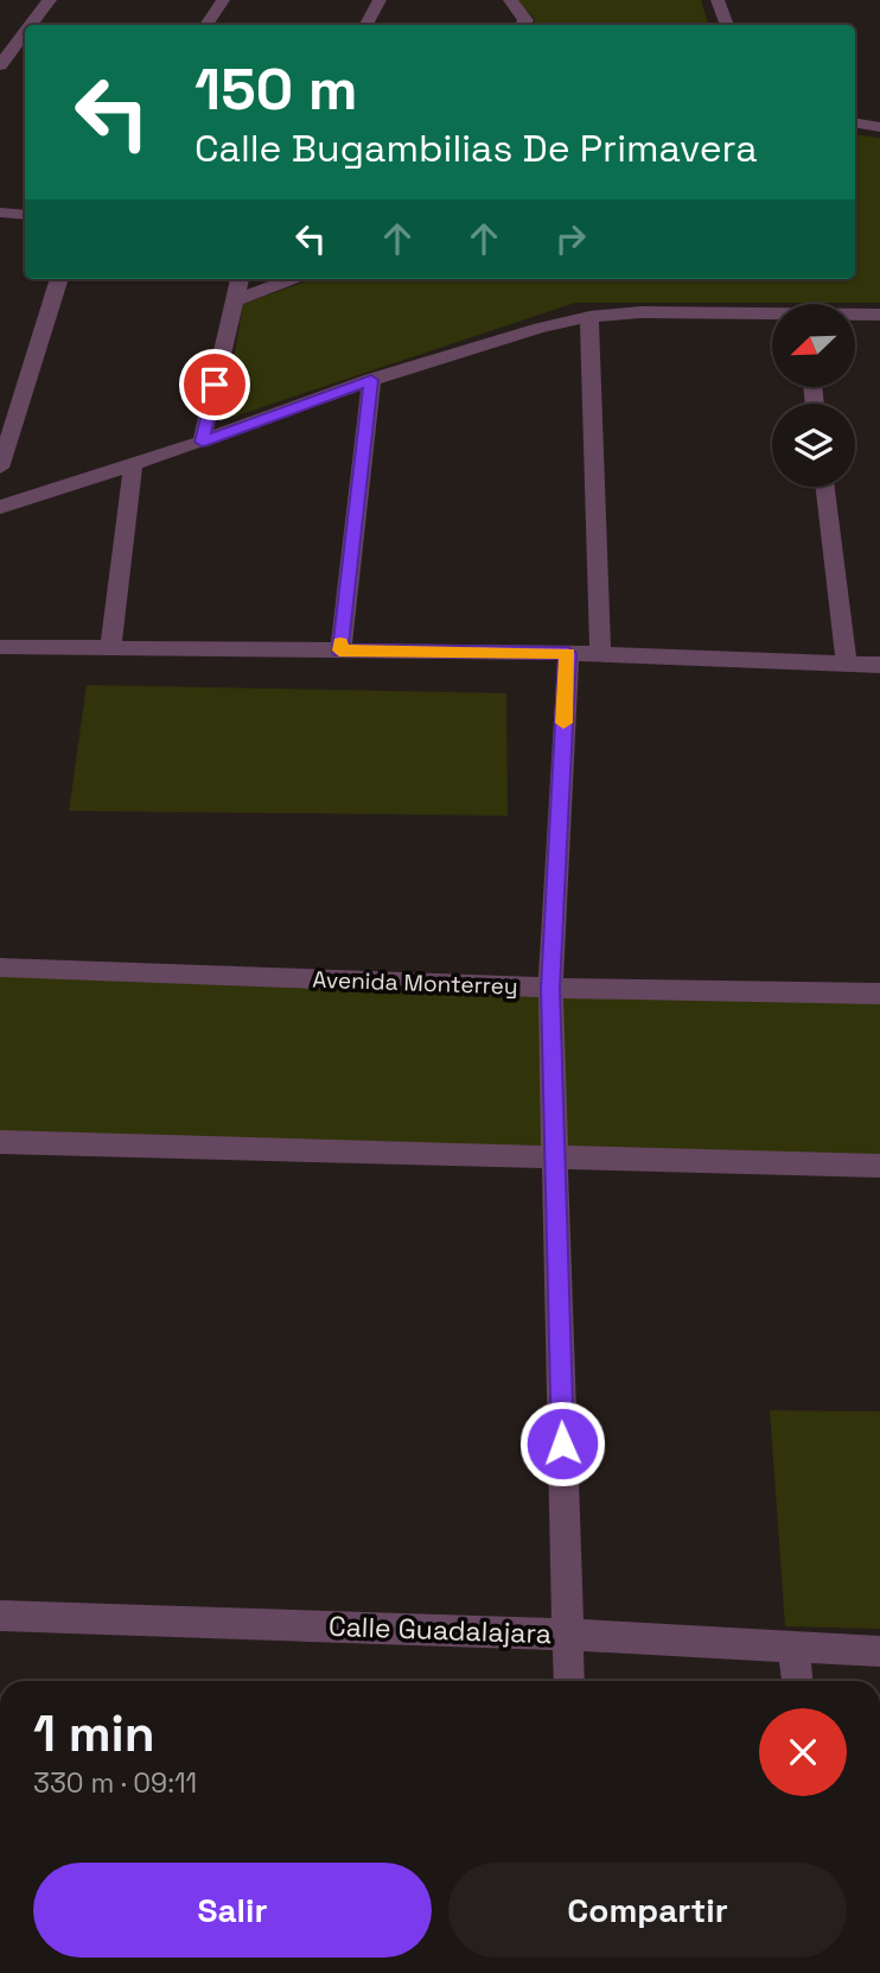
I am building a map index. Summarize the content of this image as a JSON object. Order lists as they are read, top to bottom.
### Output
{
  "streets": {
    "street": ["Avenida Monterrey", "Calle Guadalajara"]
  },
  "north": "bottom left",
  "page": {
    "turn": ["150 m", "Calle Bugambilias De Primavera"],
    "heading": ["1 min", "330 m · 09:11"],
    "buttons": ["Salir", "Compartir"]
  }
}
